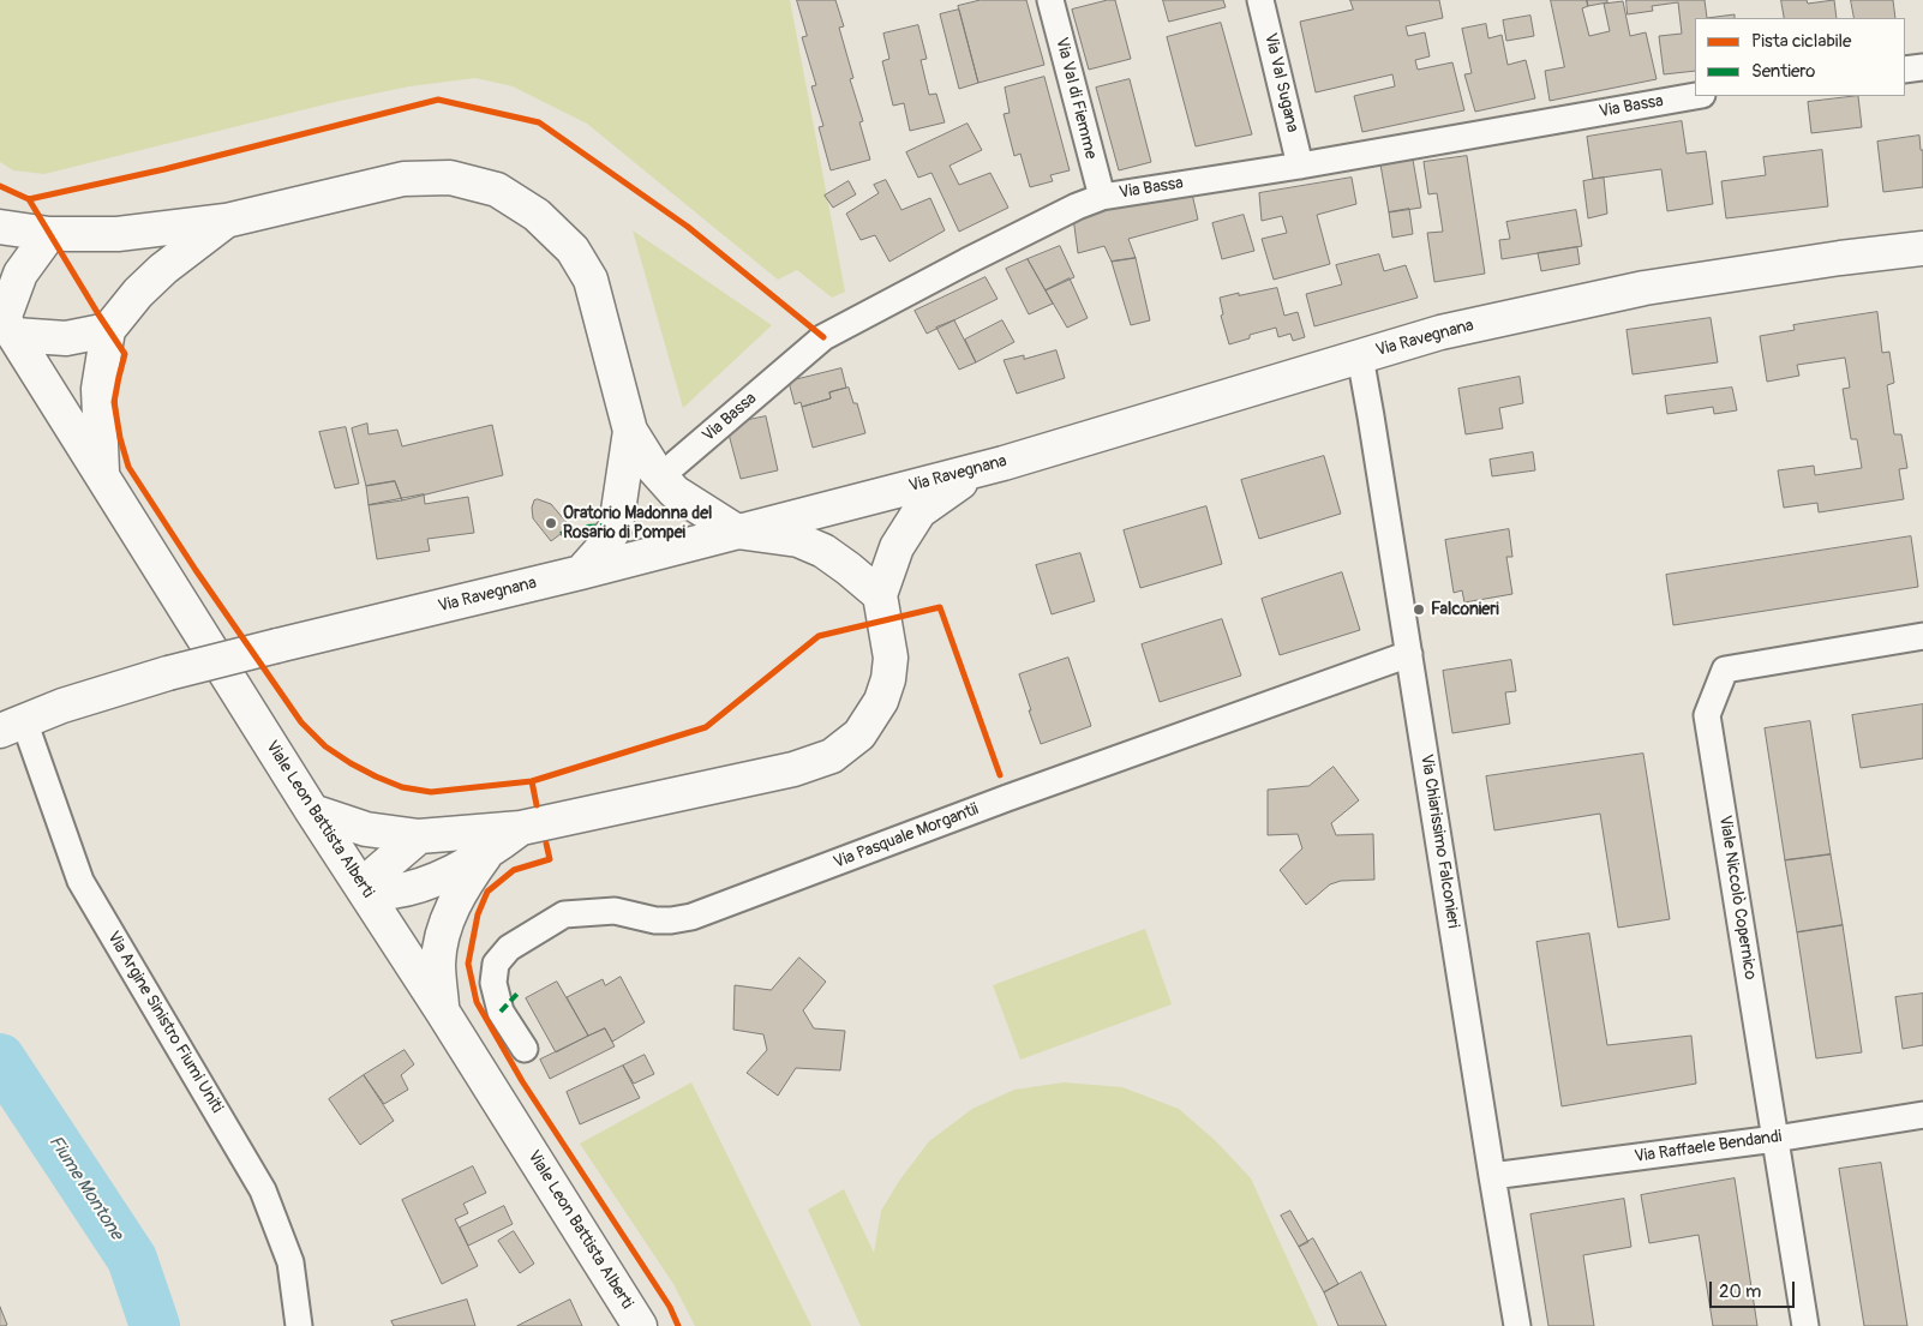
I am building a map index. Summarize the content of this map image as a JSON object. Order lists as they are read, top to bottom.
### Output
{
  "streets": {
    "main road": ["Via Ravegnana", "Viale Leon Battista Alberti"],
    "street": [
      "Via Val Sugana",
      "Via Val di Fiemme",
      "Via Bassa",
      "Via Pasquale Morgantii",
      "Via Chiarissimo Falconieri",
      "Viale Niccolò Copernico",
      "Via Argine Sinistro Fiumi Uniti",
      "Via Raffaele Bendandi"
    ]
  },
  "crossings": [
    ["Via Val Sugana", "Via Bassa"],
    ["Via Val di Fiemme", "Via Bassa"],
    ["Via Ravegnana", "Via Chiarissimo Falconieri"],
    ["Via Ravegnana", "Via Argine Sinistro Fiumi Uniti"],
    ["Via Pasquale Morgantii", "Via Chiarissimo Falconieri"],
    ["Via Chiarissimo Falconieri", "Via Raffaele Bendandi"],
    ["Viale Niccolò Copernico", "Via Raffaele Bendandi"]
  ],
  "water": ["Fiume Montone"],
  "places": ["Oratorio Madonna del Rosario di Pompei", "Falconieri"],
  "legend": ["Pista ciclabile", "Sentiero"],
  "scale_bar": "20 m"
}
